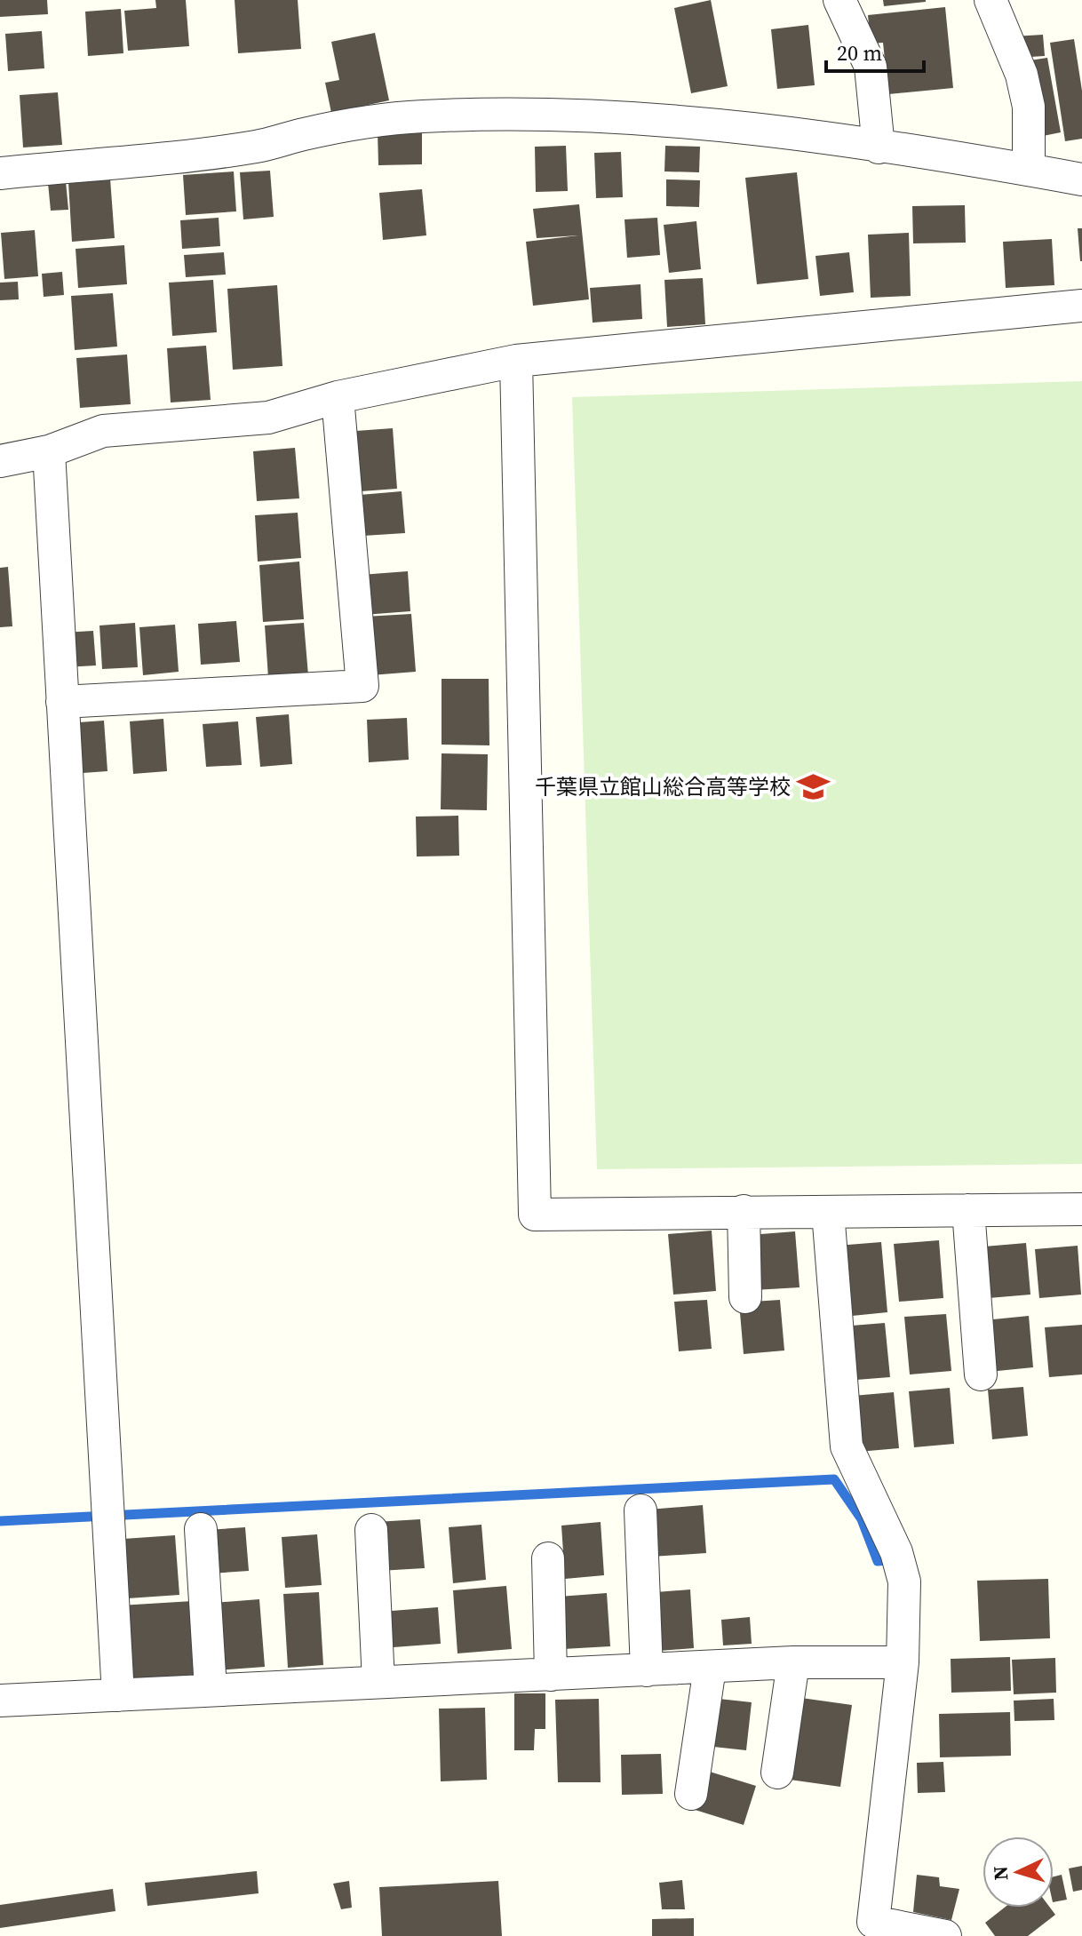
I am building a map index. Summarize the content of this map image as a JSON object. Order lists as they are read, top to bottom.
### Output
{
  "places": {
    "school or university": ["千葉県立館山総合高等学校"]
  },
  "scale_bar": "20 m",
  "north": "left"
}
